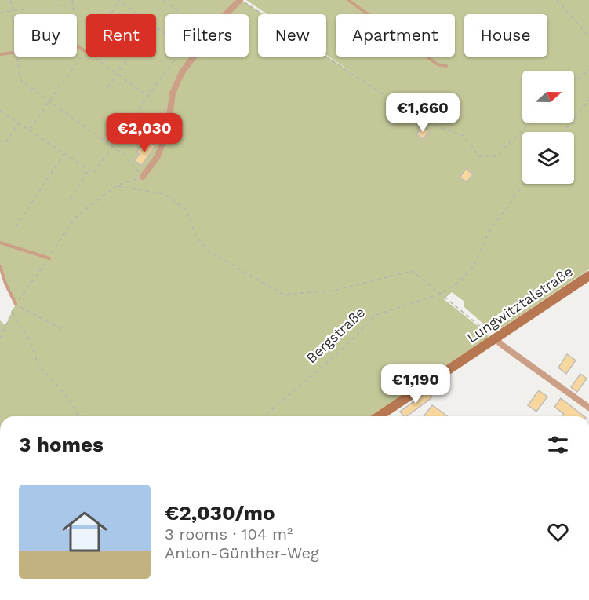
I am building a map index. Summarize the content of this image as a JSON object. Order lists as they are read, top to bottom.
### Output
{
  "streets": {
    "main road": ["Lungwitztalstraße"],
    "path": ["Bergstraße"]
  },
  "north": "right",
  "page": {
    "chip": [
      "Buy",
      "Rent",
      "Filters",
      "New",
      "Apartment",
      "House"
    ],
    "price": ["€1,660", "€2,030", "€1,190"],
    "heading": "3 homes",
    "list": [
      {
        "name": "€2,030/mo",
        "note": "3 rooms · 104 m² · Anton-Günther-Weg"
      }
    ]
  }
}
